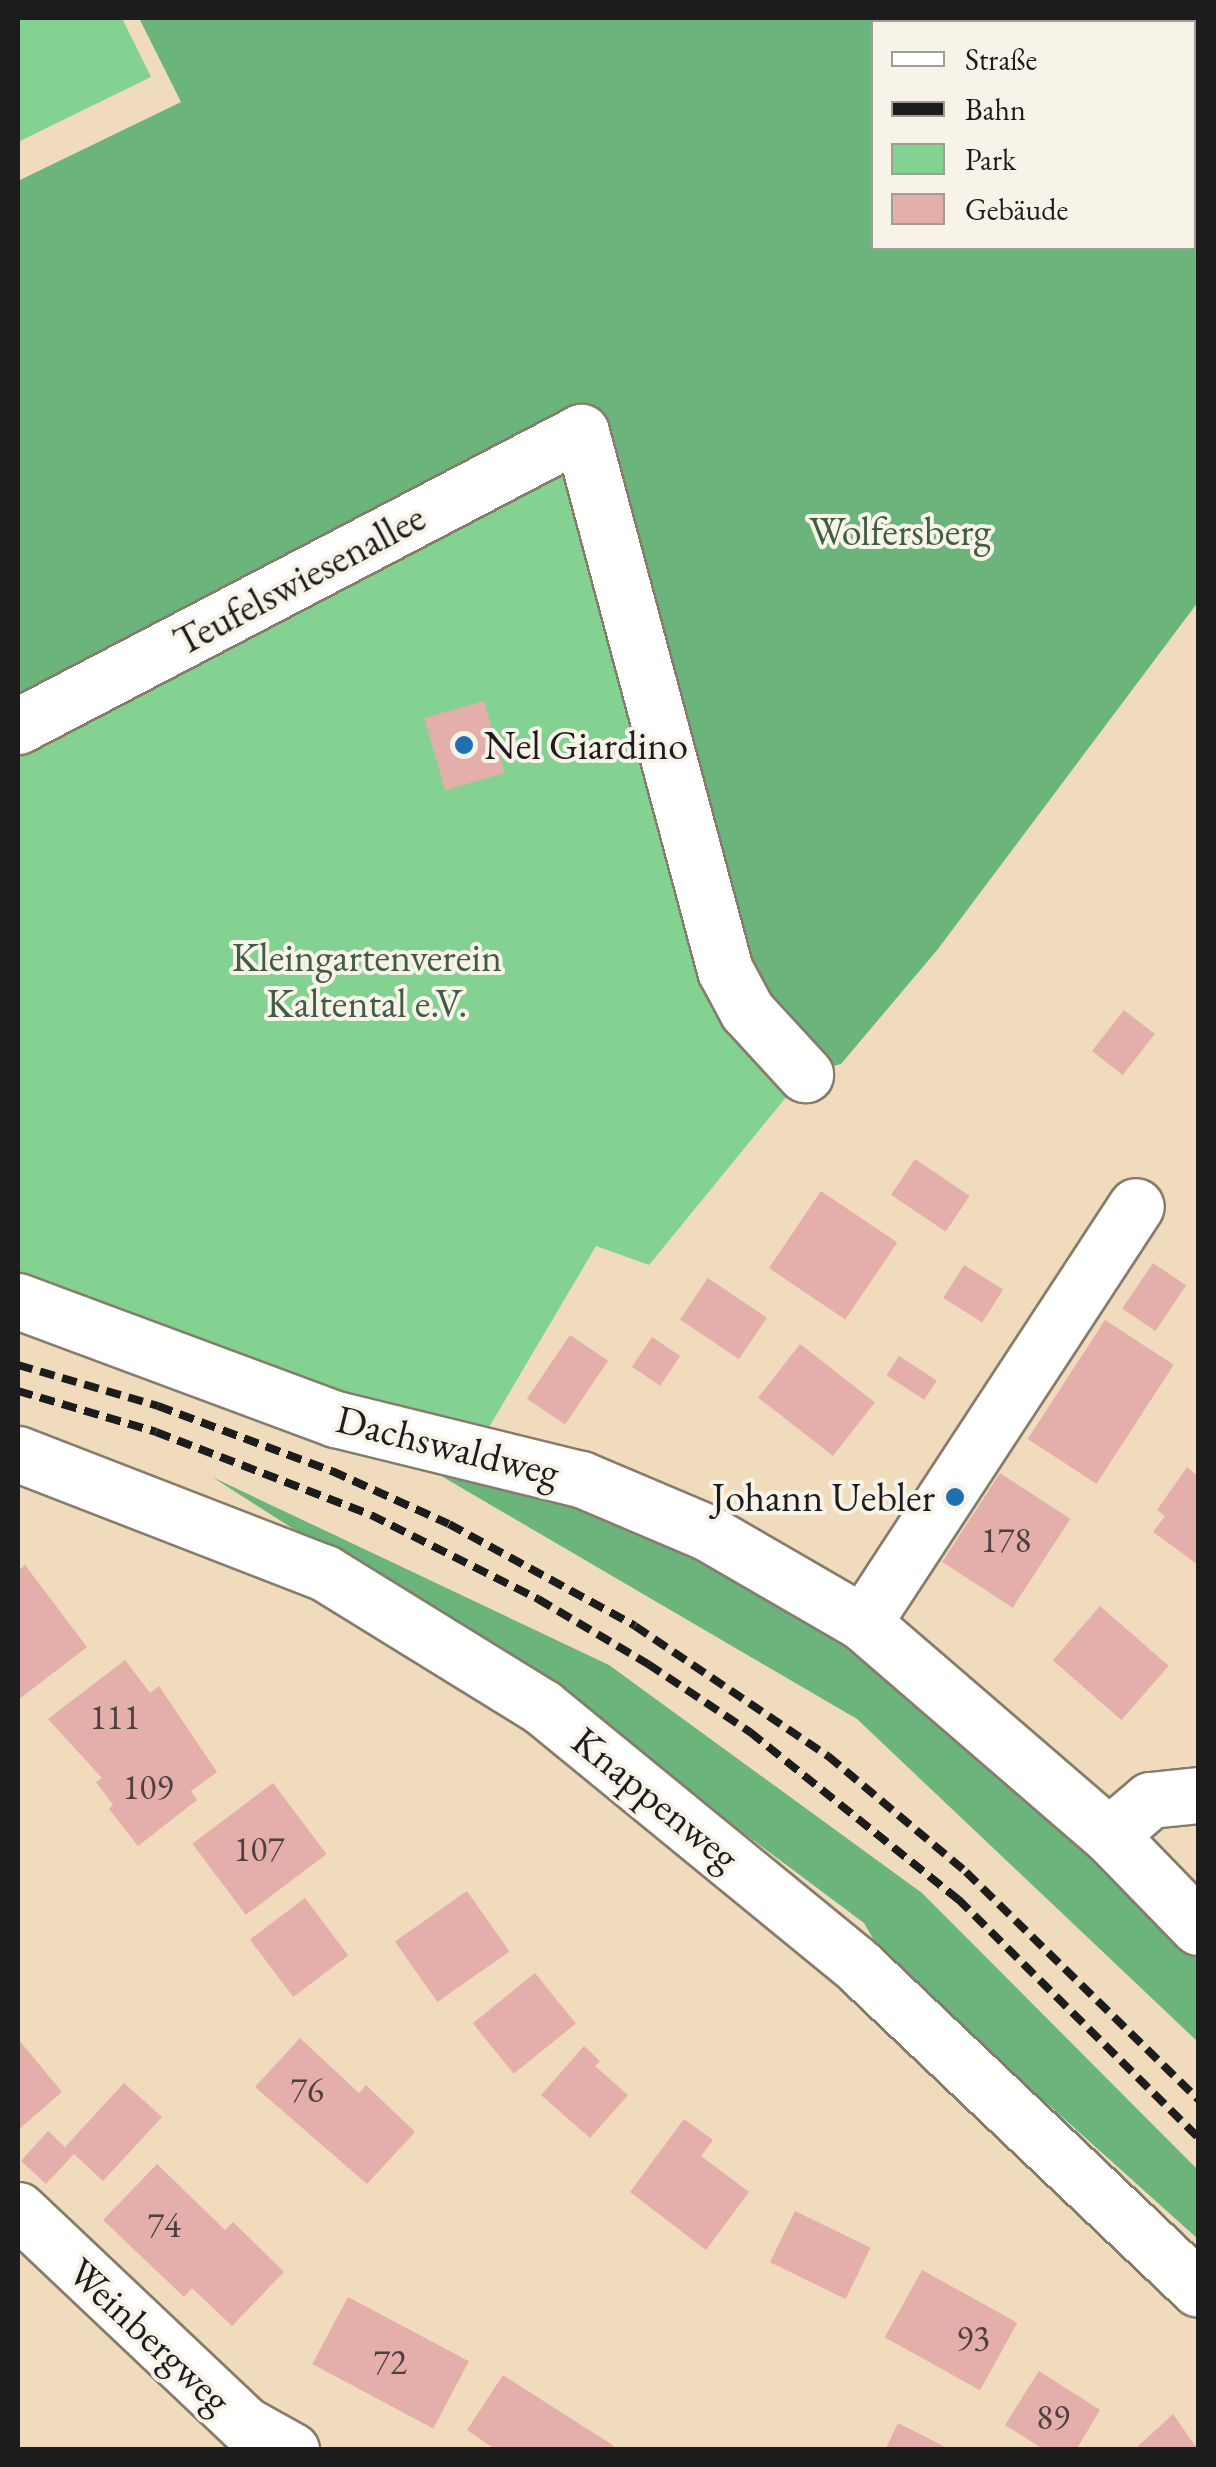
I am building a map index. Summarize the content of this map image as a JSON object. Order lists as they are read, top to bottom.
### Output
{
  "streets": {
    "street": [
      "Teufelswiesenallee",
      "Dachswaldweg",
      "Knappenweg",
      "Weinbergweg"
    ]
  },
  "parks": ["Wolfersberg", "Kleingartenverein Kaltental e.V."],
  "places": ["Nel Giardino", "Johann Uebler"],
  "house_numbers": [
    "178",
    "111",
    "109",
    "107",
    "76",
    "74",
    "93",
    "72",
    "89"
  ],
  "legend": [
    "Straße",
    "Bahn",
    "Park",
    "Gebäude"
  ]
}
